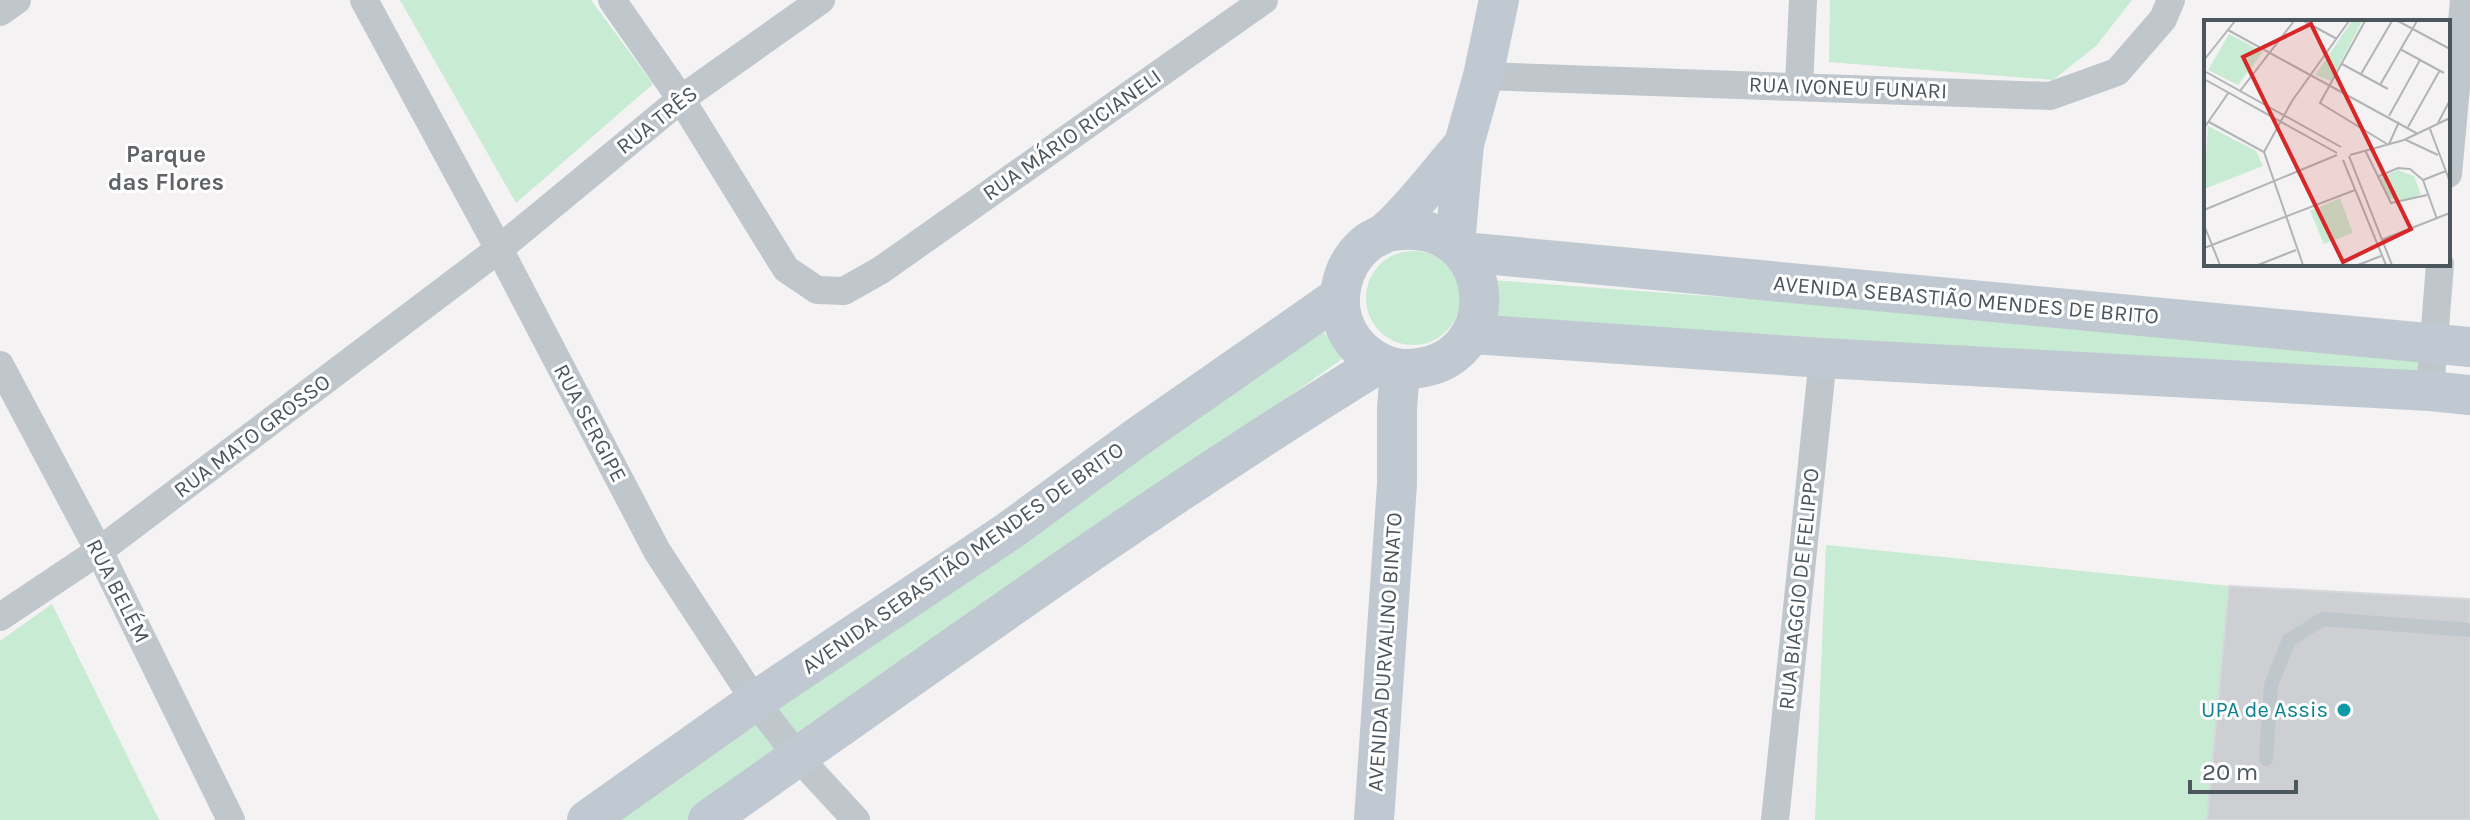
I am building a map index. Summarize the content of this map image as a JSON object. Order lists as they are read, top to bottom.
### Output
{
  "streets": {
    "main road": ["AVENIDA SEBASTIÃO MENDES DE BRITO", "AVENIDA DURVALINO BINATO"],
    "street": [
      "RUA IVONEU FUNARI",
      "RUA TRÊS",
      "RUA MÁRIO RICIANELI",
      "RUA SERGIPE",
      "RUA MATO GROSSO",
      "RUA BIAGGIO DE FELIPPO",
      "RUA BELÉM"
    ]
  },
  "crossings": [
    ["RUA TRÊS", "RUA MÁRIO RICIANELI"],
    ["RUA TRÊS", "RUA SERGIPE"],
    ["RUA TRÊS", "RUA MATO GROSSO"],
    ["AVENIDA SEBASTIÃO MENDES DE BRITO", "RUA SERGIPE"],
    ["AVENIDA SEBASTIÃO MENDES DE BRITO", "AVENIDA DURVALINO BINATO"],
    ["RUA SERGIPE", "RUA MATO GROSSO"],
    ["RUA MATO GROSSO", "RUA BELÉM"]
  ],
  "districts": ["Parque das Flores"],
  "places": ["UPA de Assis"],
  "scale_bar": "20 m"
}
